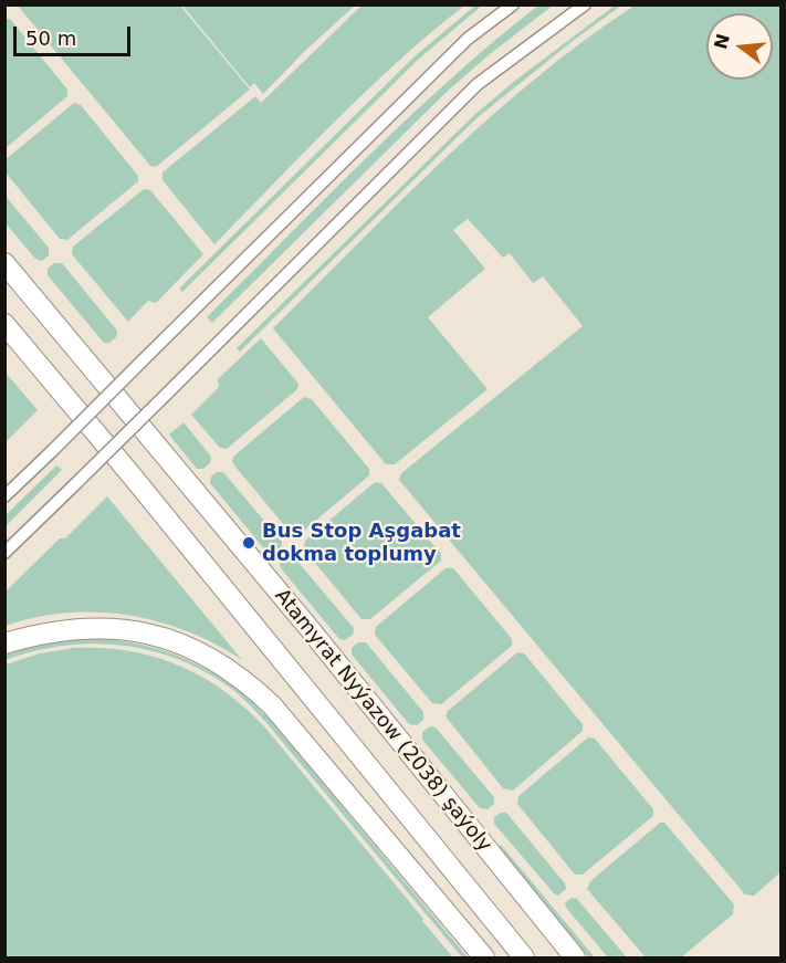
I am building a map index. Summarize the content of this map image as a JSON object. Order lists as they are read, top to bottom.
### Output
{
  "streets": {
    "main road": ["Atamyrat Nyýazow (2038) şaýoly"]
  },
  "places": ["Bus Stop Aşgabat dokma toplumy"],
  "scale_bar": "50 m",
  "north": "left"
}
